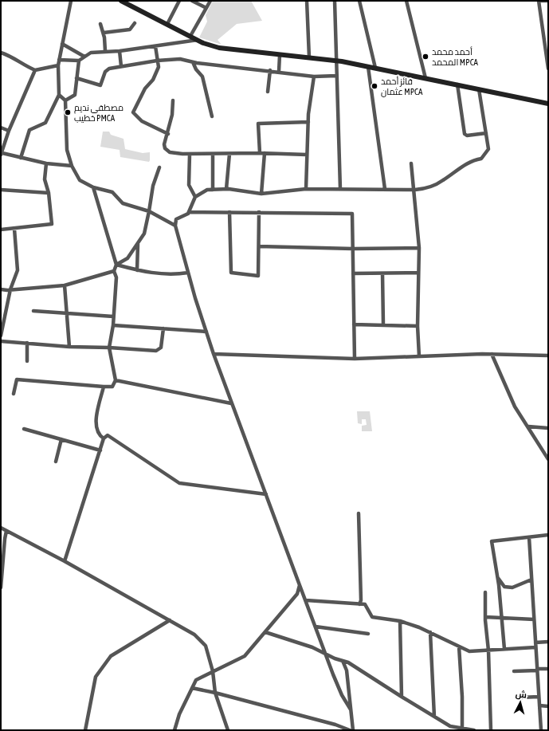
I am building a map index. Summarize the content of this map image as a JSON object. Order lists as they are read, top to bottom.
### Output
{
  "places": ["أحمد محمد المحمد MPCA", "فائز أحمد عثمان MPCA", "مصطفى نديم خطيب PMCA"],
  "north": "top"
}
